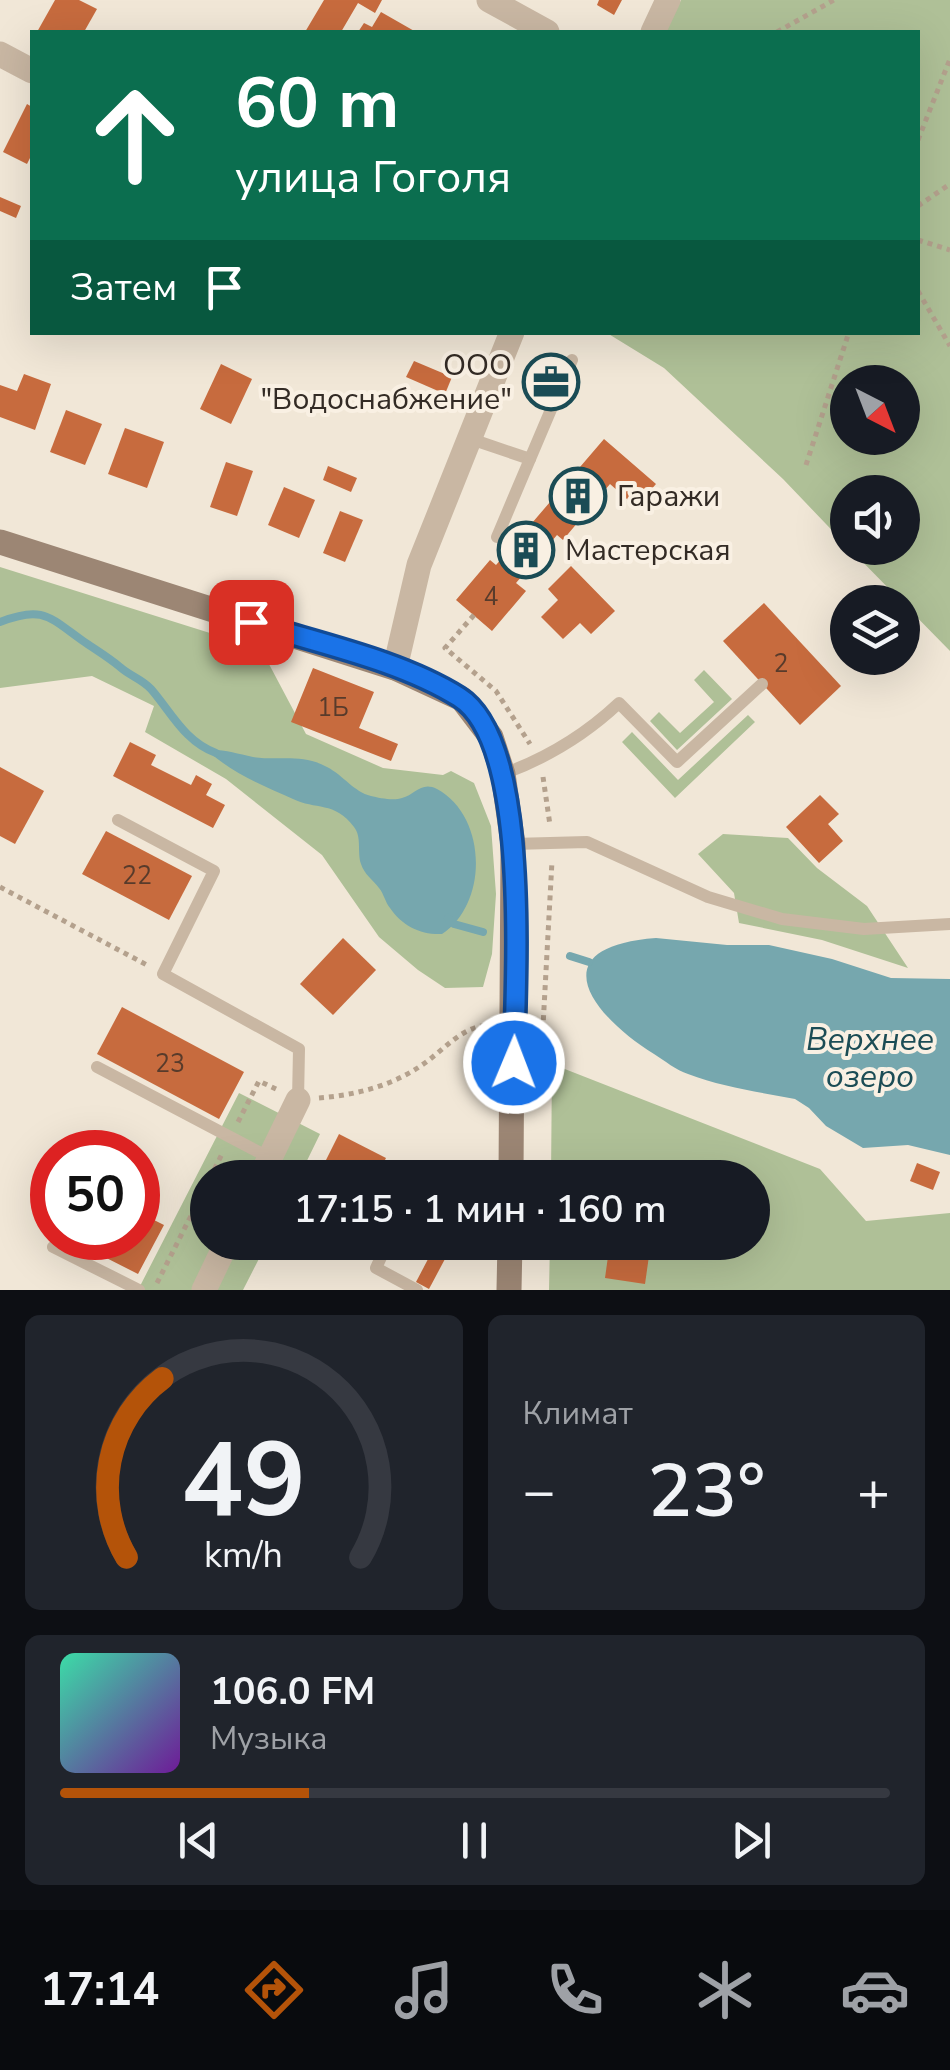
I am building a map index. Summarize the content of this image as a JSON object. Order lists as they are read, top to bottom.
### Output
{
  "water": ["Верхнее озеро"],
  "places": {
    "office": ["ООО \"Водоснабжение\""],
    "building": ["Гаражи", "Мастерская"]
  },
  "house_numbers": [
    "4",
    "2",
    "1Б",
    "22",
    "23"
  ],
  "north": "bottom right",
  "page": {
    "turn": ["60 m", "улица Гоголя"],
    "then": "Затем",
    "limit": "50",
    "trip": "17:15 · 1 мин · 160 m",
    "tile": "Климат",
    "heat": ["−", "23°", "+"],
    "song": ["106.0 FM", "Музыка"],
    "tabs": "17:14",
    "gauge": ["49", "km/h"]
  }
}
